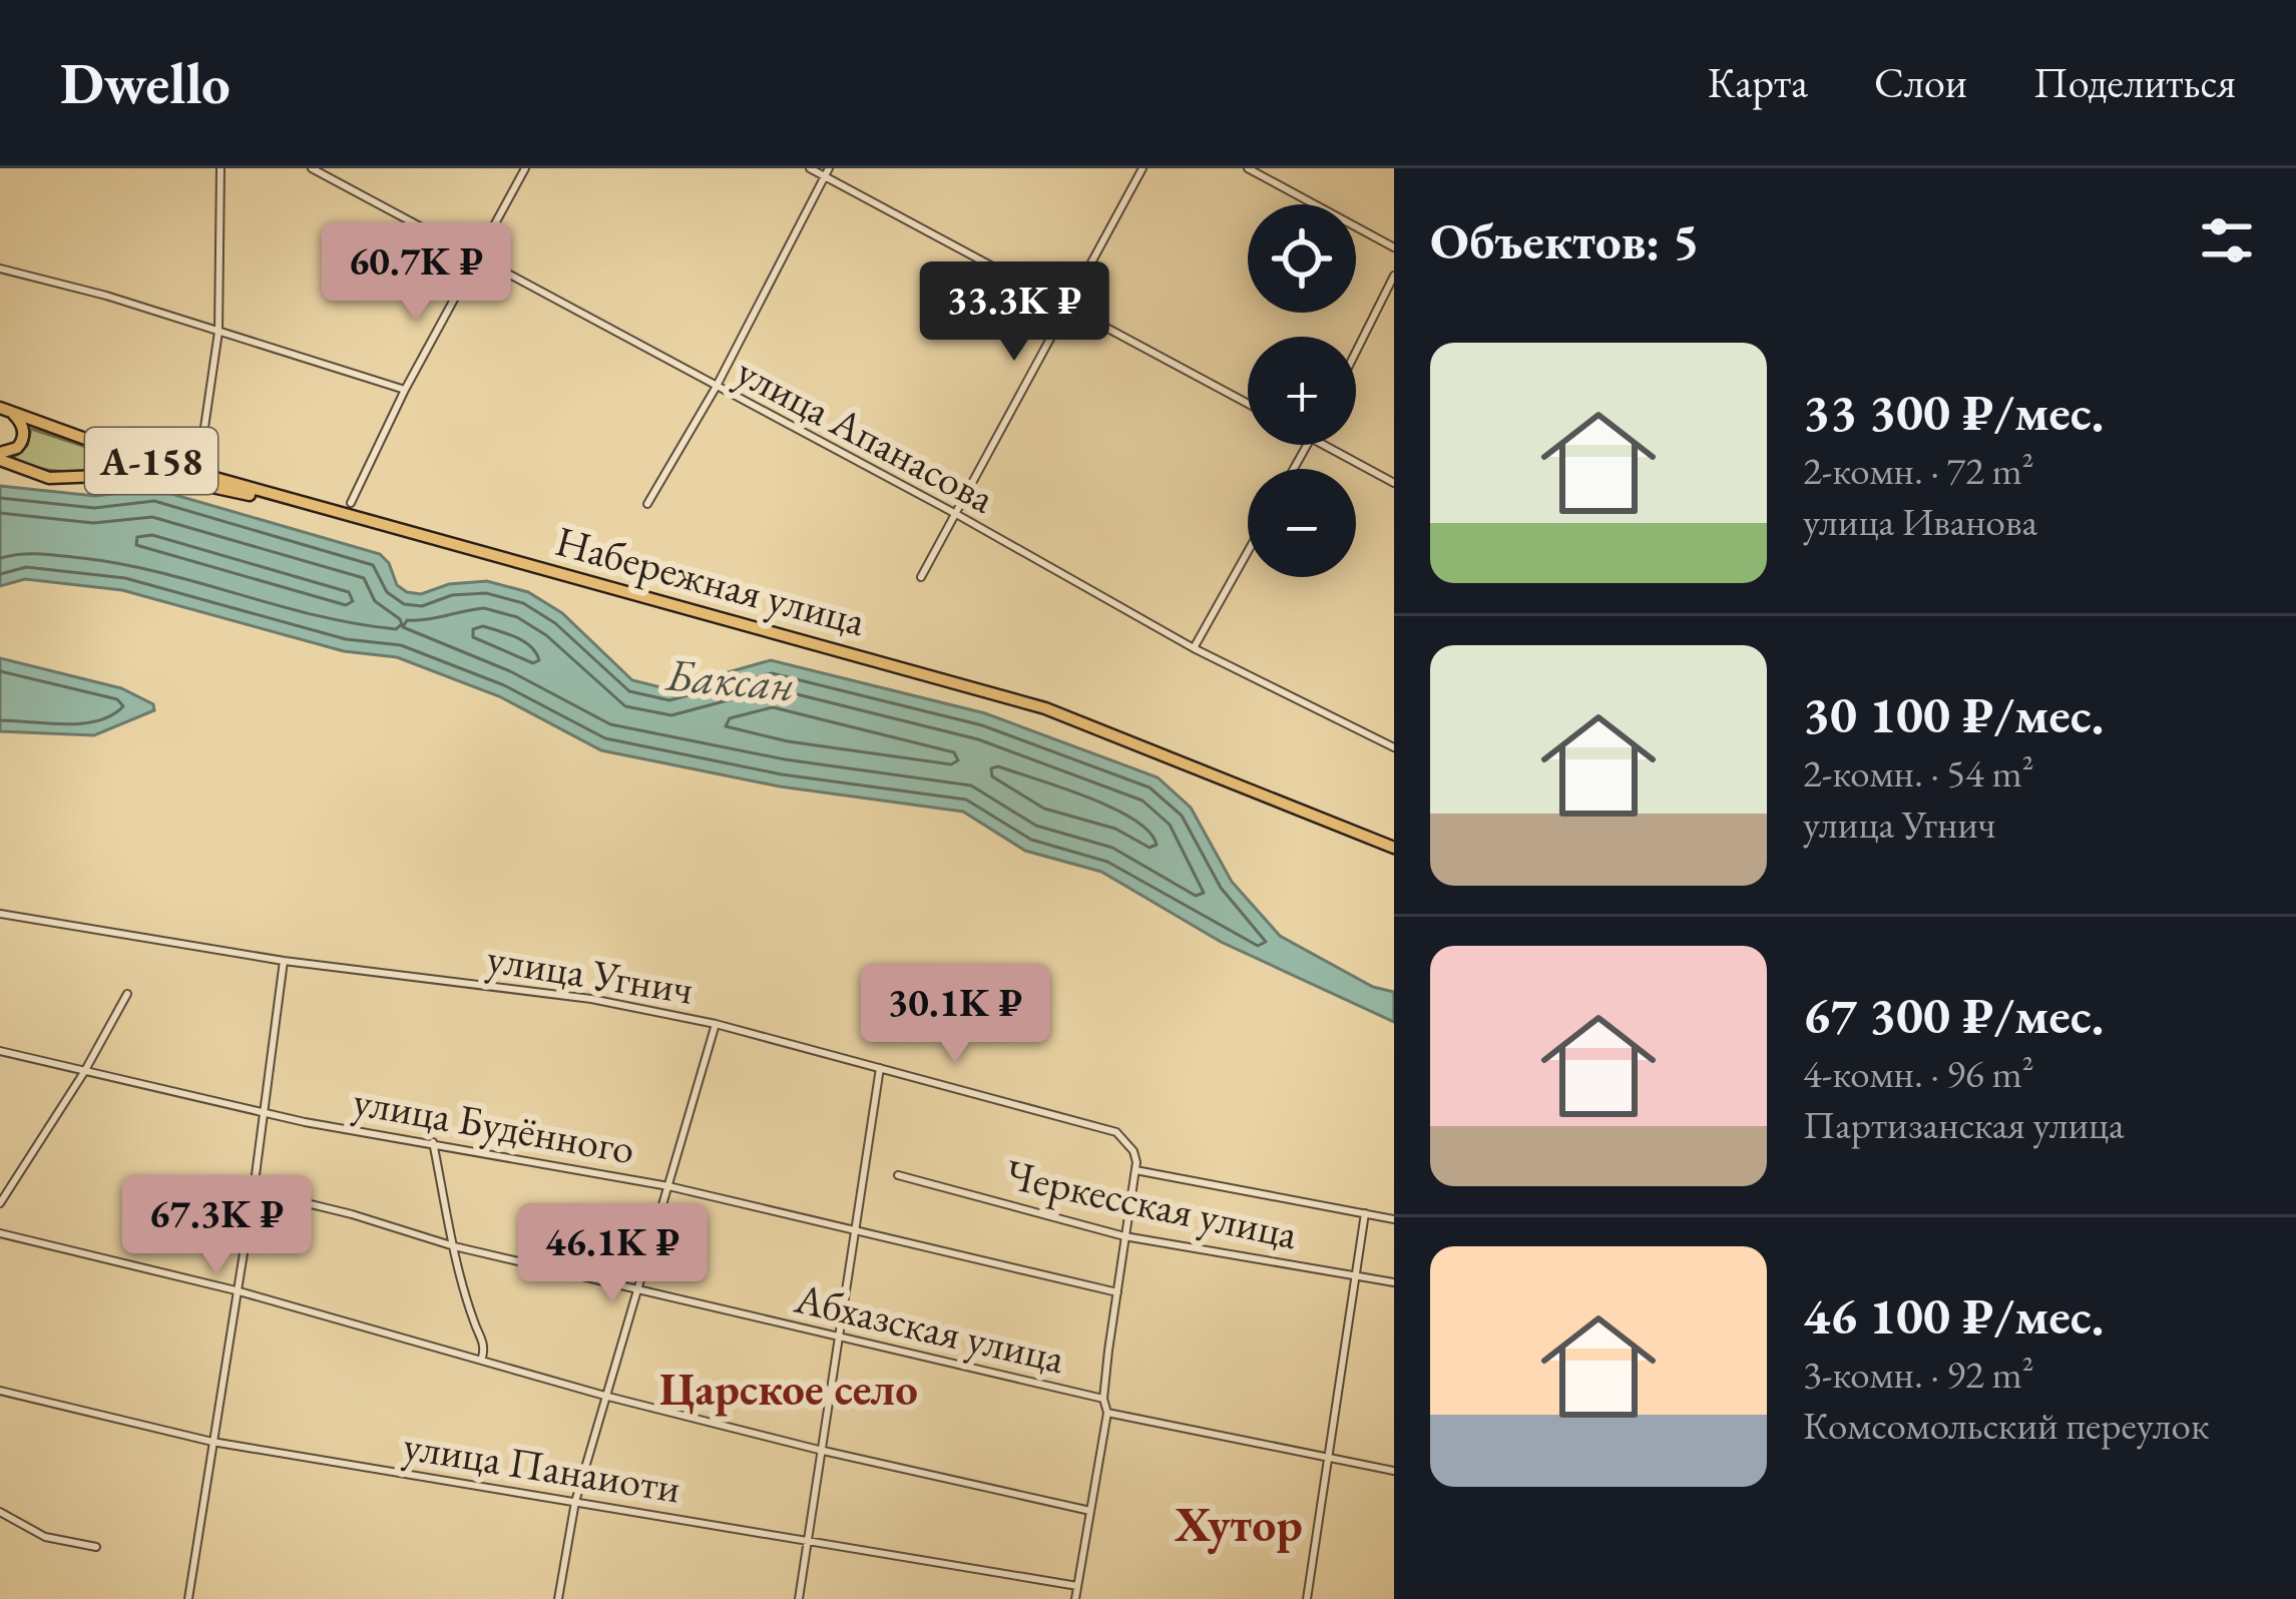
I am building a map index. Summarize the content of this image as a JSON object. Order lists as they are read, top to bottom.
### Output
{
  "streets": {
    "main road": ["А-158", "Набережная улица"],
    "street": [
      "улица Апанасова",
      "улица Угнич",
      "улица Будённого",
      "Черкесская улица",
      "Абхазская улица",
      "улица Панаиоти"
    ]
  },
  "crossings": [
    ["А-158", "Набережная улица"]
  ],
  "districts": ["Царское село", "Хутор"],
  "water": ["Баксан"],
  "page": {
    "header": "Dwello",
    "nav": ["Карта", "Слои", "Поделиться"],
    "heading": "Объектов: 5",
    "map_buttons": ["+", "−"],
    "price": [
      "60.7K ₽",
      "33.3K ₽",
      "30.1K ₽",
      "67.3K ₽",
      "46.1K ₽"
    ],
    "list": [
      {
        "name": "33 300 ₽/мес.",
        "note": "2-комн. · 72 m² · улица Иванова"
      },
      {
        "name": "30 100 ₽/мес.",
        "note": "2-комн. · 54 m² · улица Угнич"
      },
      {
        "name": "67 300 ₽/мес.",
        "note": "4-комн. · 96 m² · Партизанская улица"
      },
      {
        "name": "46 100 ₽/мес.",
        "note": "3-комн. · 92 m² · Комсомольский переулок"
      }
    ]
  }
}
